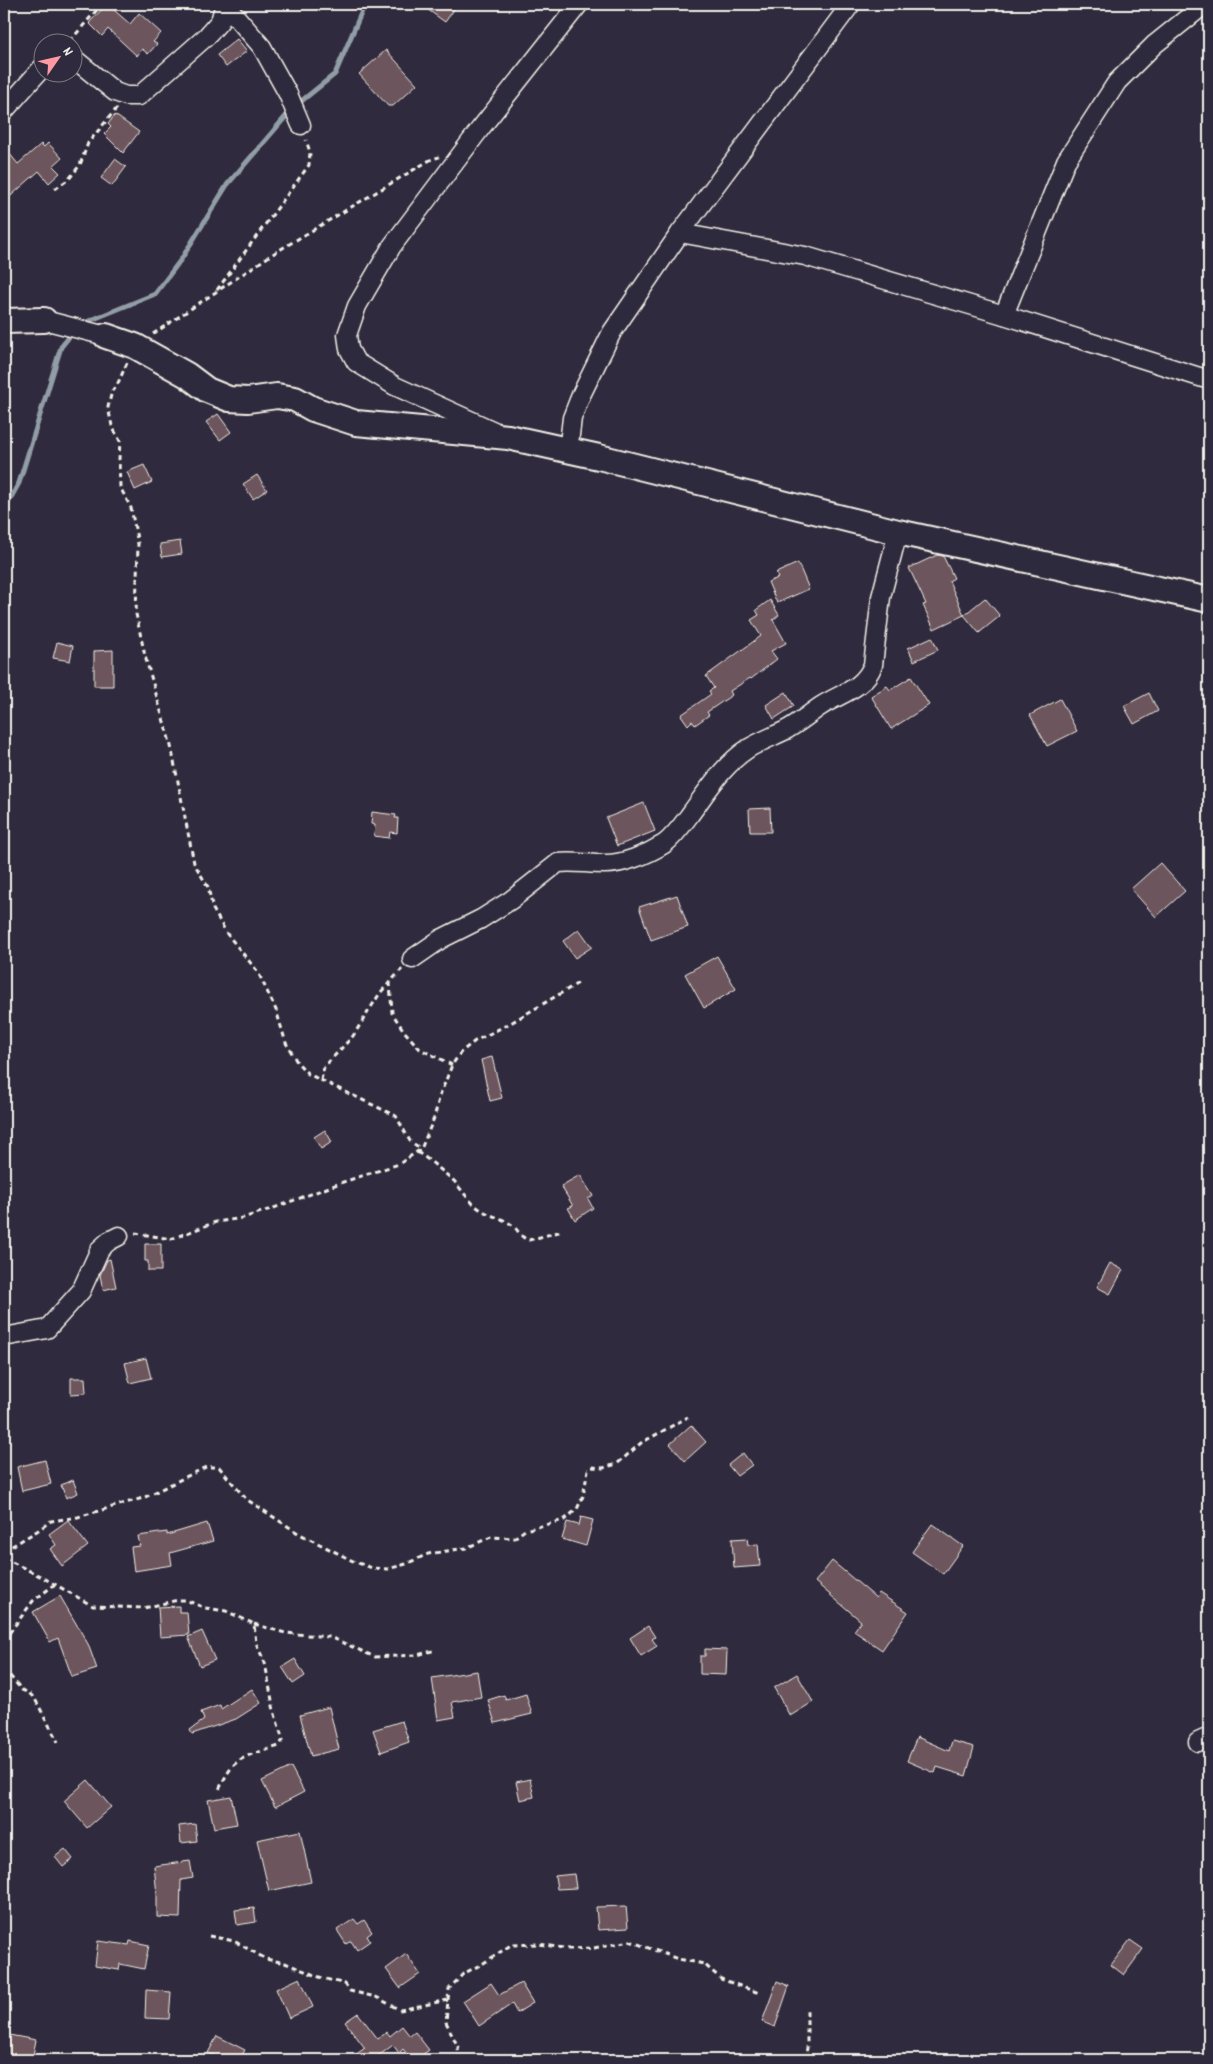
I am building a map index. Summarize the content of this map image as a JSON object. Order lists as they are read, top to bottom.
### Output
{
  "north": "top right"
}
